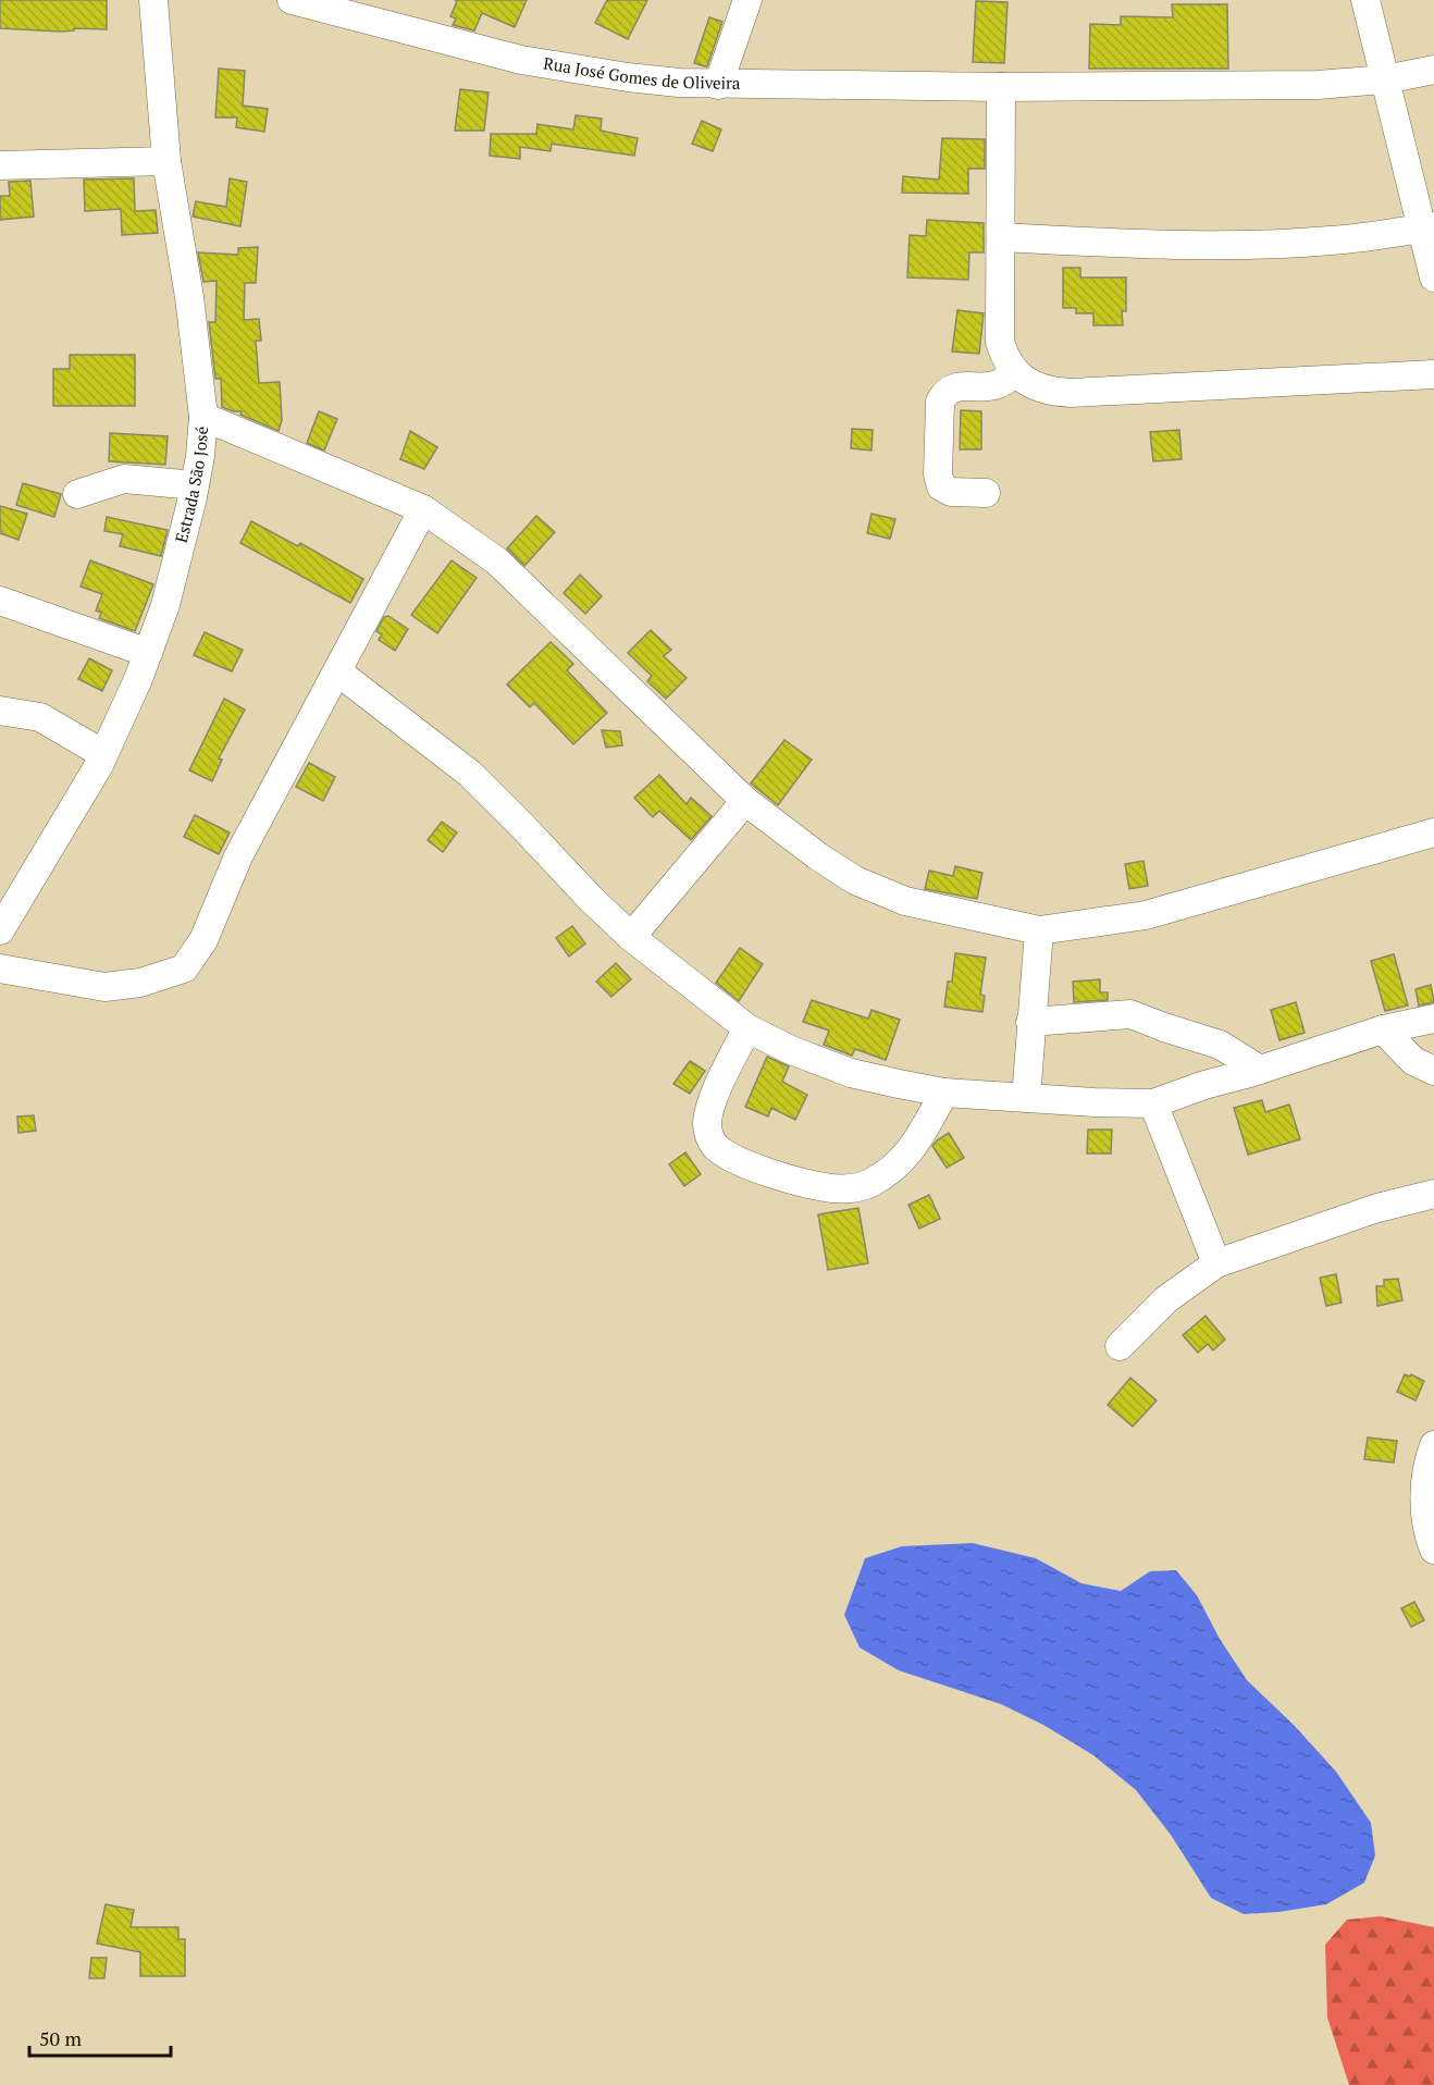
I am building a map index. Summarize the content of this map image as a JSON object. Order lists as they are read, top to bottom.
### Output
{
  "streets": {
    "street": ["Rua José Gomes de Oliveira", "Estrada São José"]
  },
  "scale_bar": "50 m"
}
